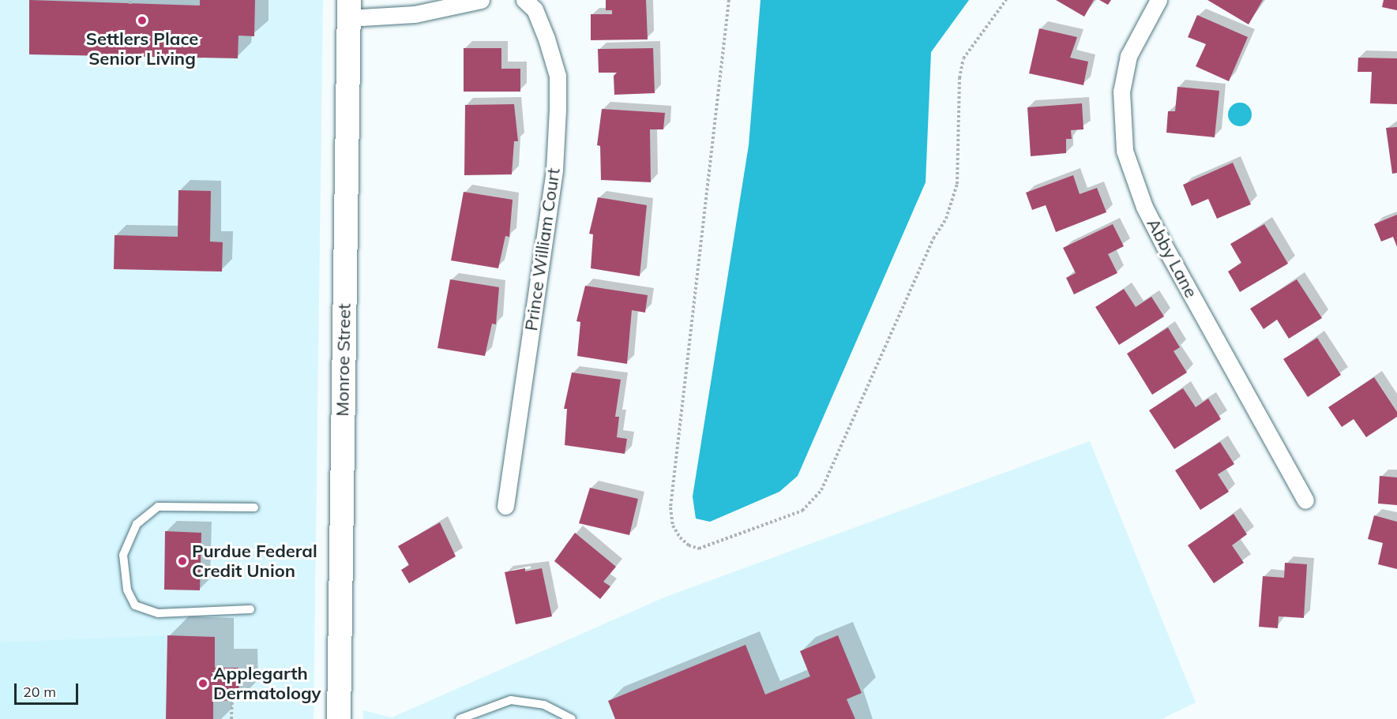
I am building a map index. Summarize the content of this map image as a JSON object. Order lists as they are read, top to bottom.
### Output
{
  "streets": {
    "main road": ["Monroe Street"],
    "street": ["Prince William Court", "Abby Lane"]
  },
  "places": ["Settlers Place Senior Living", "Purdue Federal Credit Union", "Applegarth Dermatology"],
  "scale_bar": "20 m"
}
